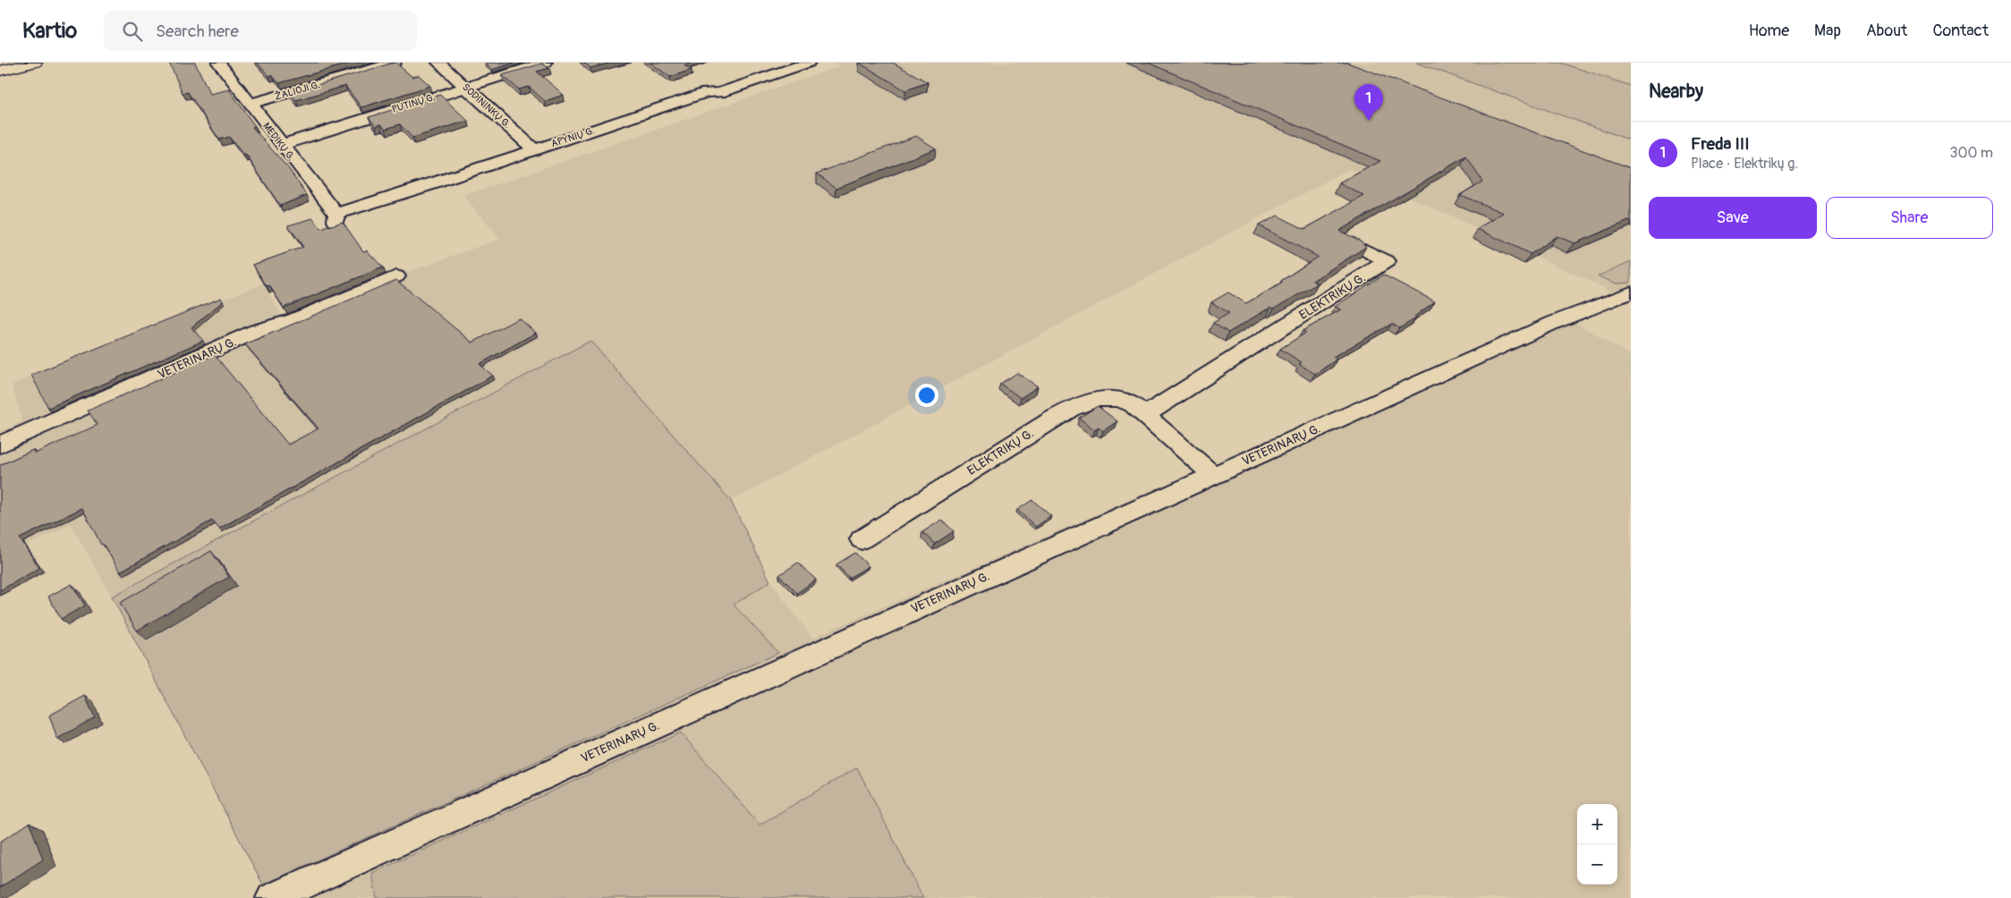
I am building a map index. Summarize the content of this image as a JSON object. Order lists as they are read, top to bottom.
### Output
{
  "streets": {
    "street": [
      "ŽALIOJI G.",
      "PUTINŲ G.",
      "SODININKŲ G.",
      "APYNIŲ G.",
      "MEDIKŲ G.",
      "ELEKTRIKŲ G.",
      "VETERINARŲ G."
    ]
  },
  "crossings": [
    ["ŽALIOJI G.", "MEDIKŲ G."],
    ["PUTINŲ G.", "SODININKŲ G."],
    ["PUTINŲ G.", "MEDIKŲ G."],
    ["SODININKŲ G.", "APYNIŲ G."],
    ["APYNIŲ G.", "MEDIKŲ G."],
    ["ELEKTRIKŲ G.", "VETERINARŲ G."]
  ],
  "page": {
    "header": "Kartio",
    "search": "Search here",
    "nav": [
      "Home",
      "Map",
      "About",
      "Contact"
    ],
    "heading": "Nearby",
    "pins": "1",
    "list": [
      {
        "mark": "1",
        "name": "Freda III",
        "note": "Place · Elektrikų g.",
        "value": "300 m"
      }
    ],
    "buttons": ["Save", "Share"],
    "map_buttons": ["+", "−"]
  }
}
